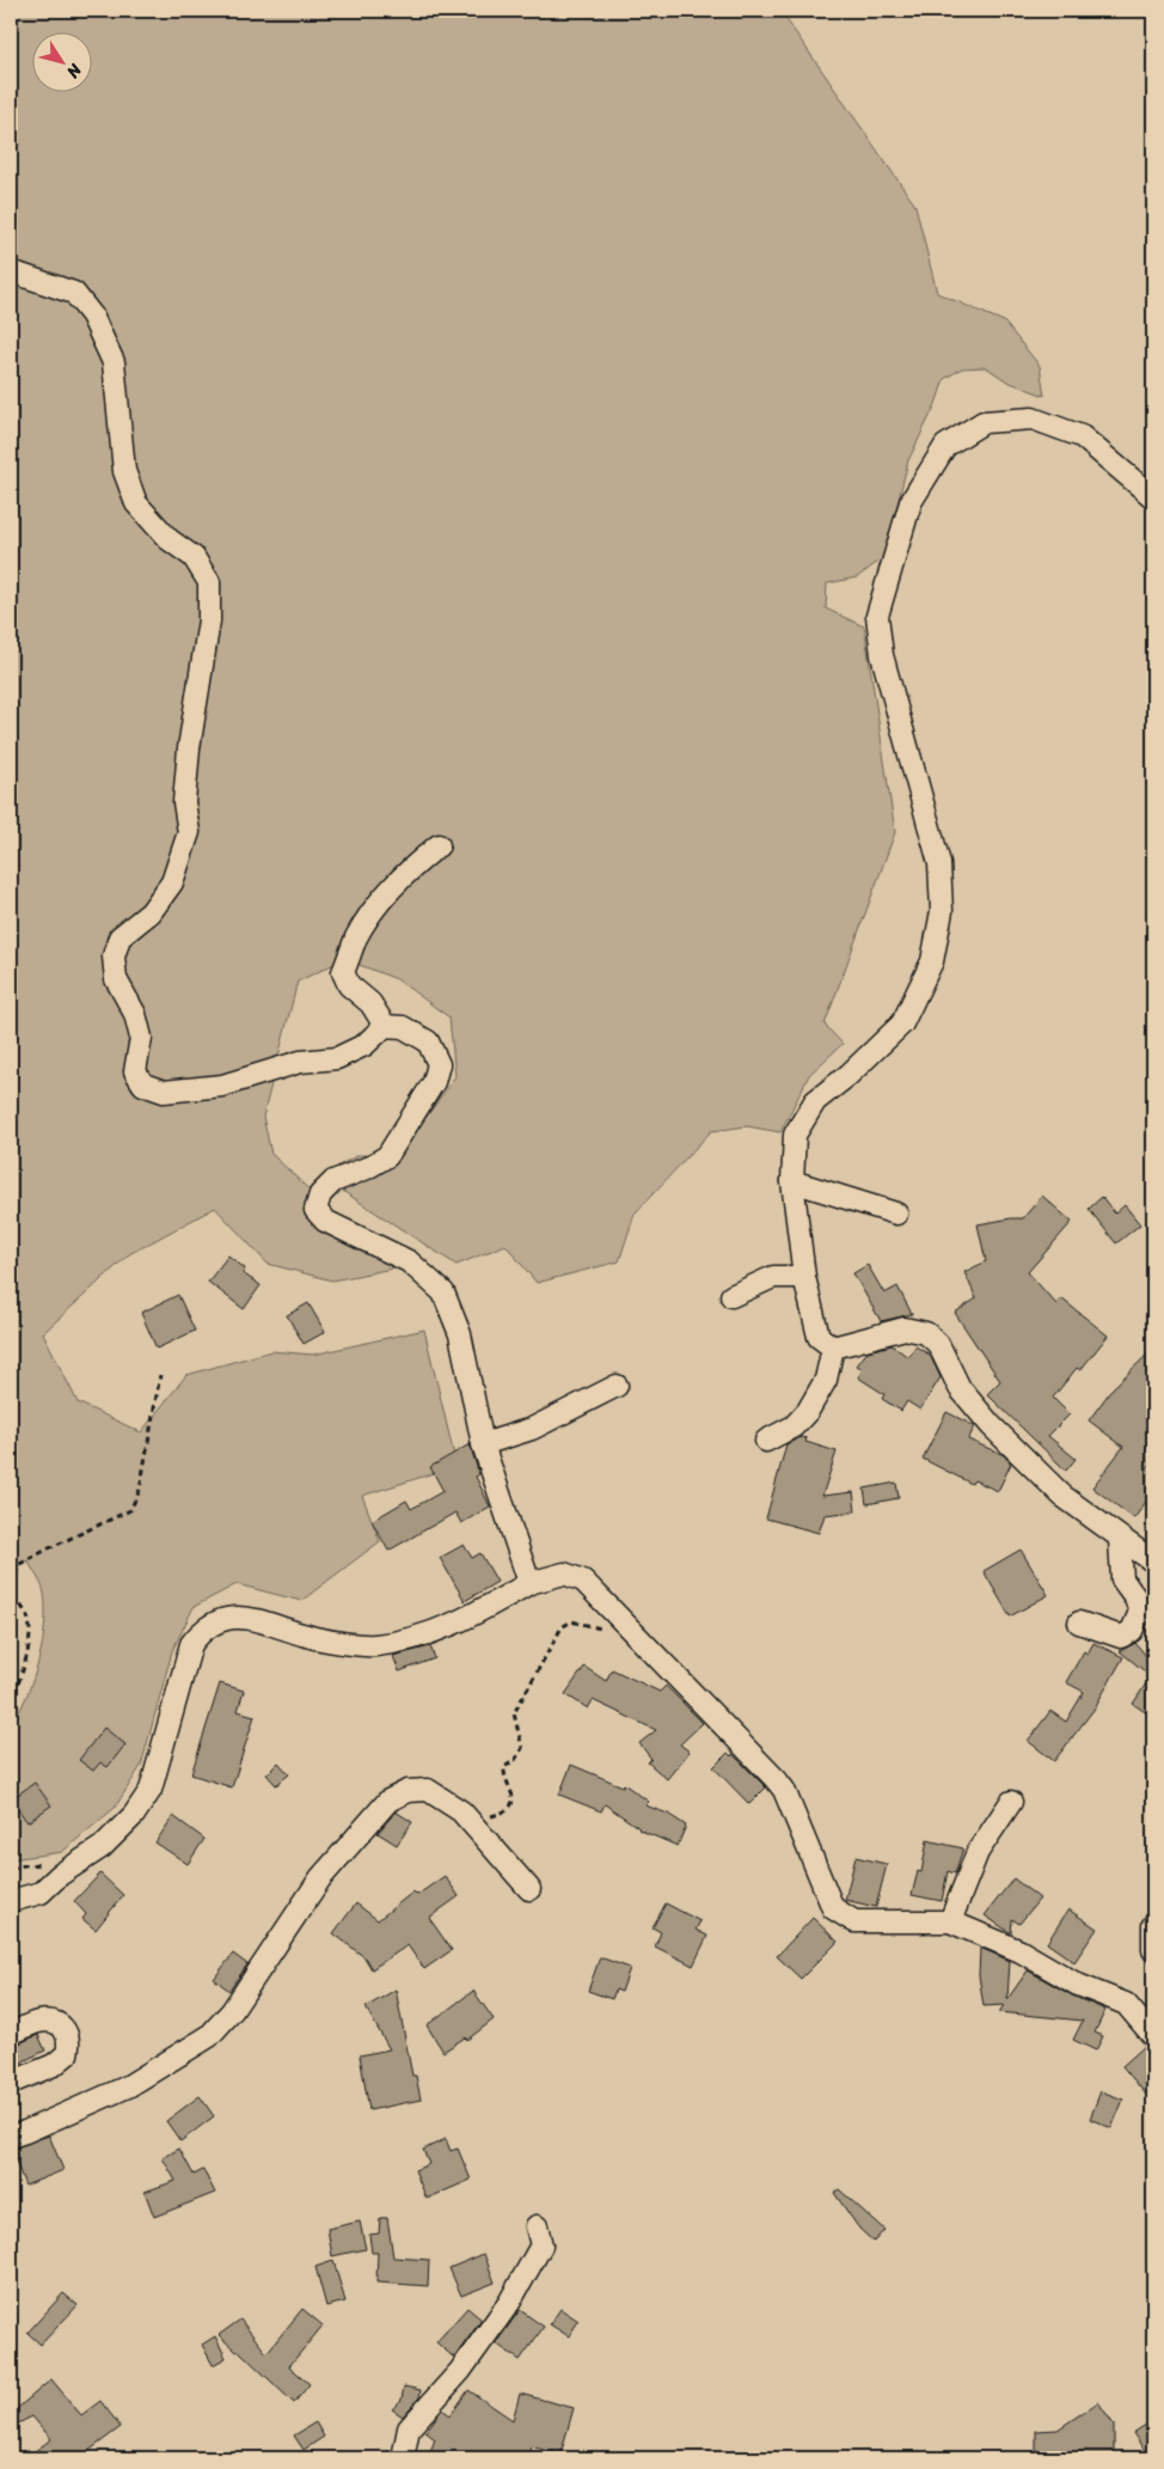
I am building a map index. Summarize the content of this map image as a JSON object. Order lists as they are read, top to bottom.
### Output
{
  "north": "bottom right"
}
